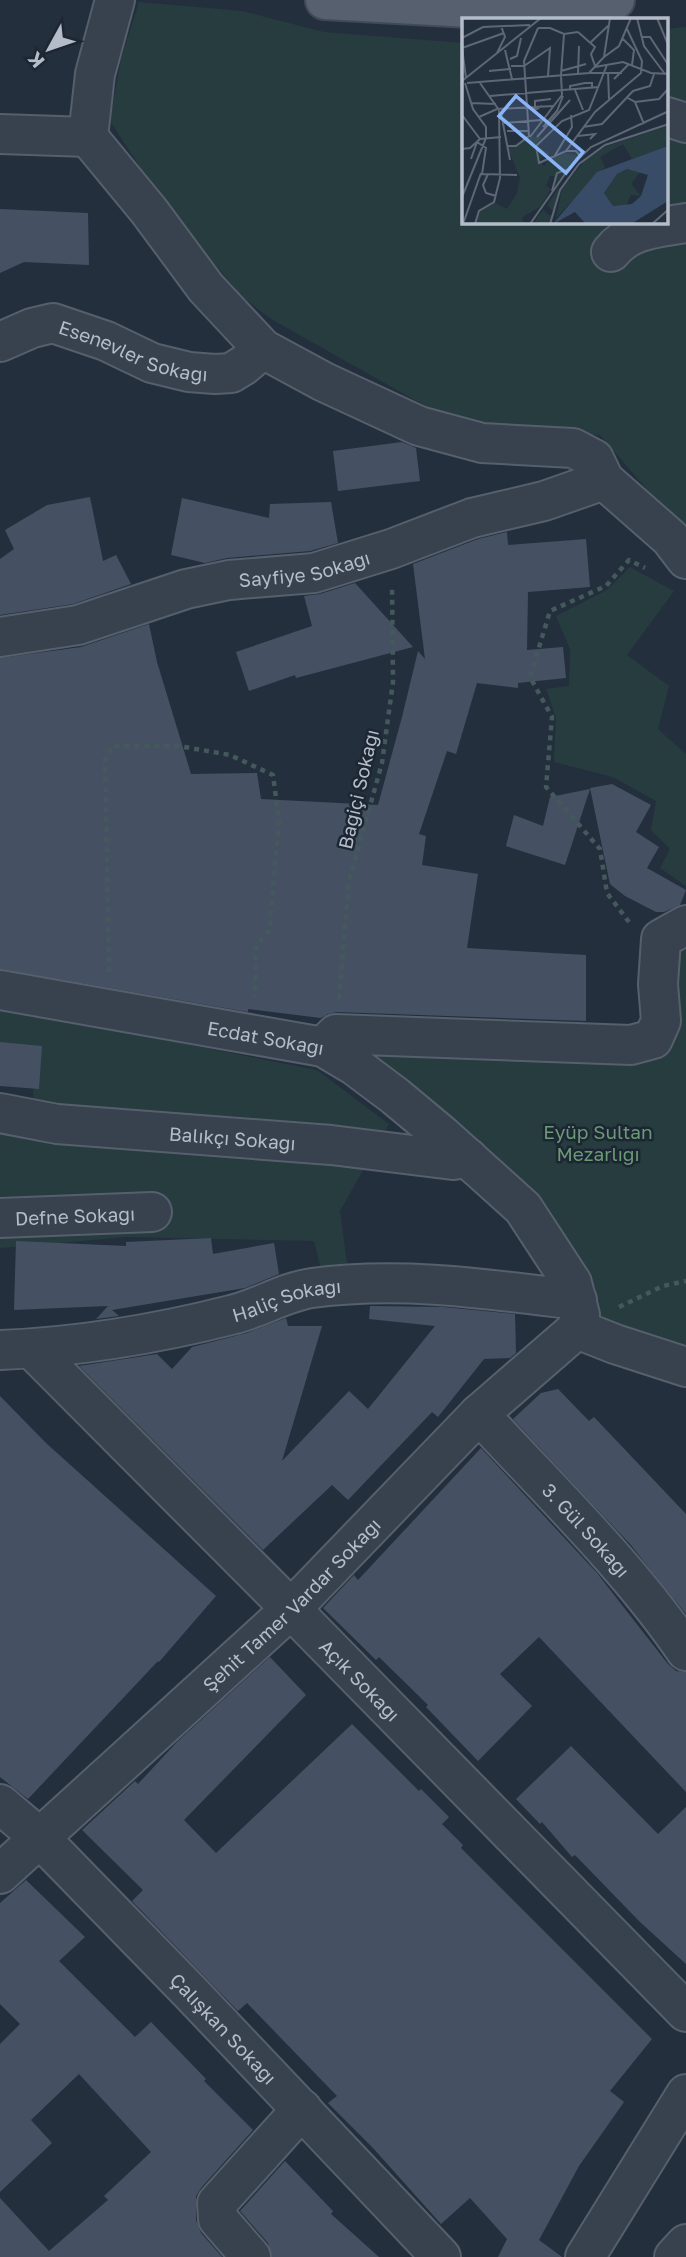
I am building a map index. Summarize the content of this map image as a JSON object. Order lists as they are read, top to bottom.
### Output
{
  "streets": {
    "street": [
      "Esenevler Sokağı",
      "Sayfiye Sokağı",
      "Ecdat Sokağı",
      "Balıkçı Sokağı",
      "Defne Sokağı",
      "Haliç Sokağı",
      "3. Gül Sokağı",
      "Şehit Tamer Vardar Sokağı",
      "Açık Sokağı",
      "Çalışkan Sokağı"
    ],
    "path": ["Bağiçi Sokağı"]
  },
  "crossings": [
    ["Sayfiye Sokağı", "Bağiçi Sokağı"],
    ["Bağiçi Sokağı", "Ecdat Sokağı"],
    ["Haliç Sokağı", "Şehit Tamer Vardar Sokağı"],
    ["Haliç Sokağı", "Açık Sokağı"],
    ["3. Gül Sokağı", "Şehit Tamer Vardar Sokağı"],
    ["Şehit Tamer Vardar Sokağı", "Açık Sokağı"],
    ["Şehit Tamer Vardar Sokağı", "Çalışkan Sokağı"]
  ],
  "parks": ["Eyüp Sultan Mezarlığı"],
  "north": "bottom left"
}
